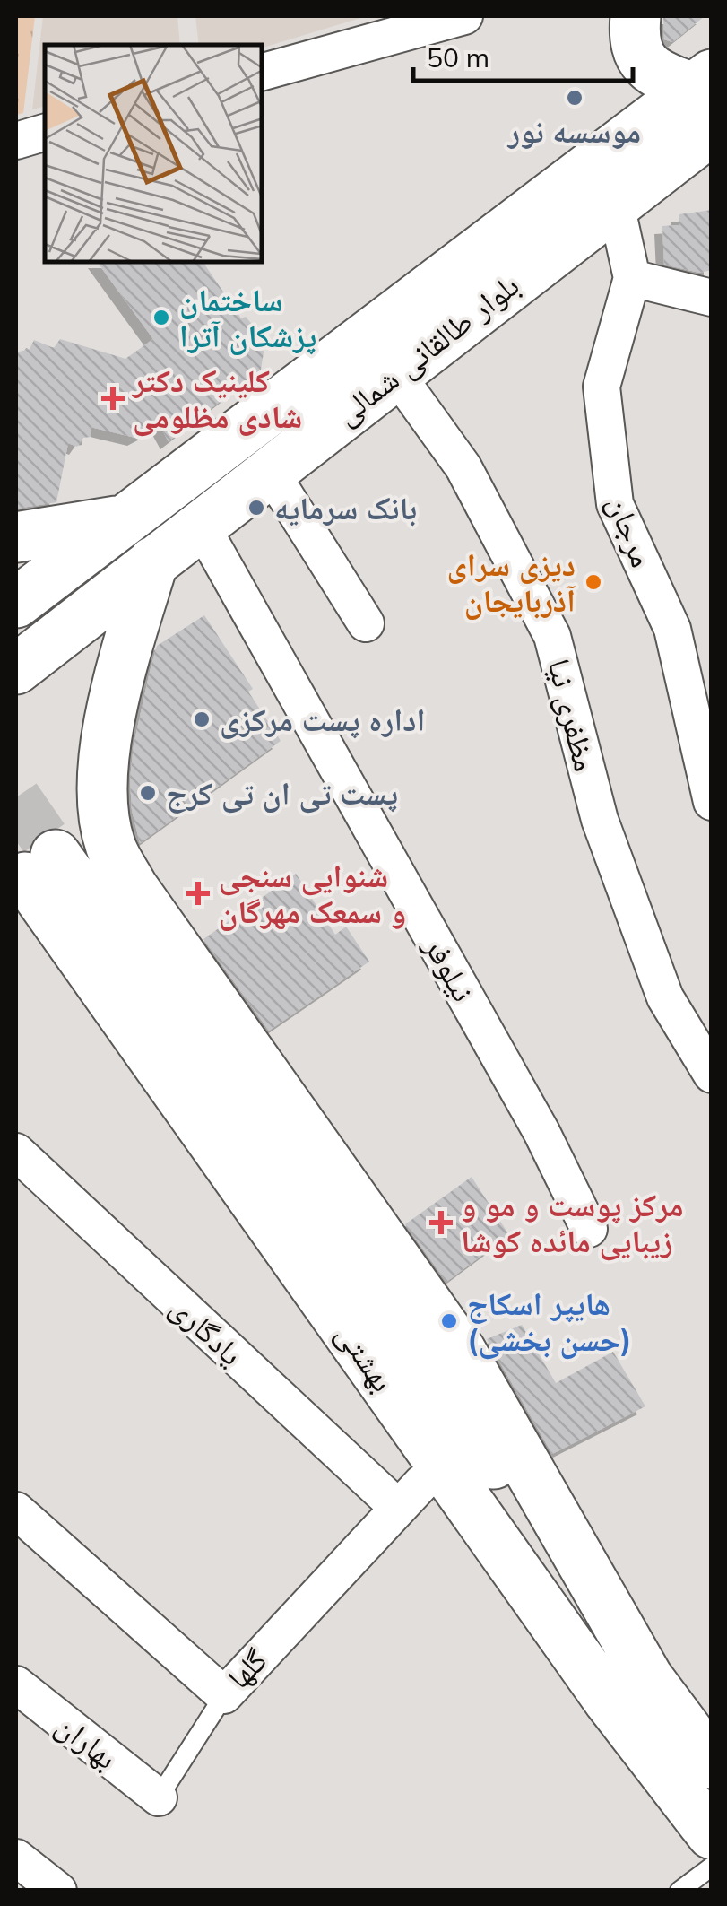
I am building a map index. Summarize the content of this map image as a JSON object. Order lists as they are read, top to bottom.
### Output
{
  "streets": {
    "main road": ["بلوار طالقانی شمالی", "بهشتى"],
    "street": [
      "مرجان",
      "مظفری نیا",
      "نیلوفر",
      "یادگاری",
      "گلها",
      "بهاران"
    ]
  },
  "crossings": [
    ["بلوار طالقانی شمالی", "مرجان"],
    ["بلوار طالقانی شمالی", "مظفری نیا"],
    ["بلوار طالقانی شمالی", "نیلوفر"],
    ["یادگاری", "گلها"]
  ],
  "places": {
    "other": [
      "موسسه نور",
      "ساختمان پزشکان آترا",
      "بانک سرمایه",
      "دیزی سرای آذربایجان",
      "اداره پست مرکزی",
      "پست تی ان تی کرج",
      "هایپر اسکاج (حسن بخشی)"
    ],
    "health": ["کلینیک دکتر شادی مظلومی", "شنوایی سنجی و سمعک مهرگان", "مرکز پوست و مو و زیبایی مائده کوشا"]
  },
  "scale_bar": "50 m"
}
